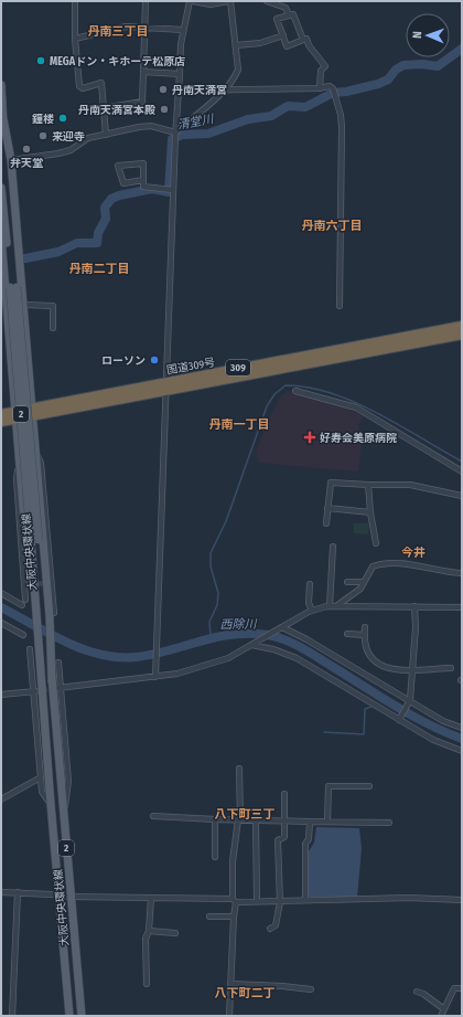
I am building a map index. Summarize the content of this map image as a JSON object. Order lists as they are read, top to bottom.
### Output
{
  "streets": {
    "highway": ["国道309号", "309"],
    "main road": ["2", "大阪中央環状線"]
  },
  "districts": [
    "丹南三丁目",
    "丹南六丁目",
    "丹南二丁目",
    "丹南一丁目",
    "今井",
    "八下町三丁",
    "八下町二丁"
  ],
  "water": ["清堂川", "西除川"],
  "places": {
    "other": [
      "MEGAドン・キホーテ松原店",
      "丹南天満宮",
      "丹南天満宮本殿",
      "鐘楼",
      "来迎寺",
      "弁天堂",
      "ローソン"
    ],
    "health": ["好寿会美原病院"]
  },
  "north": "left"
}
